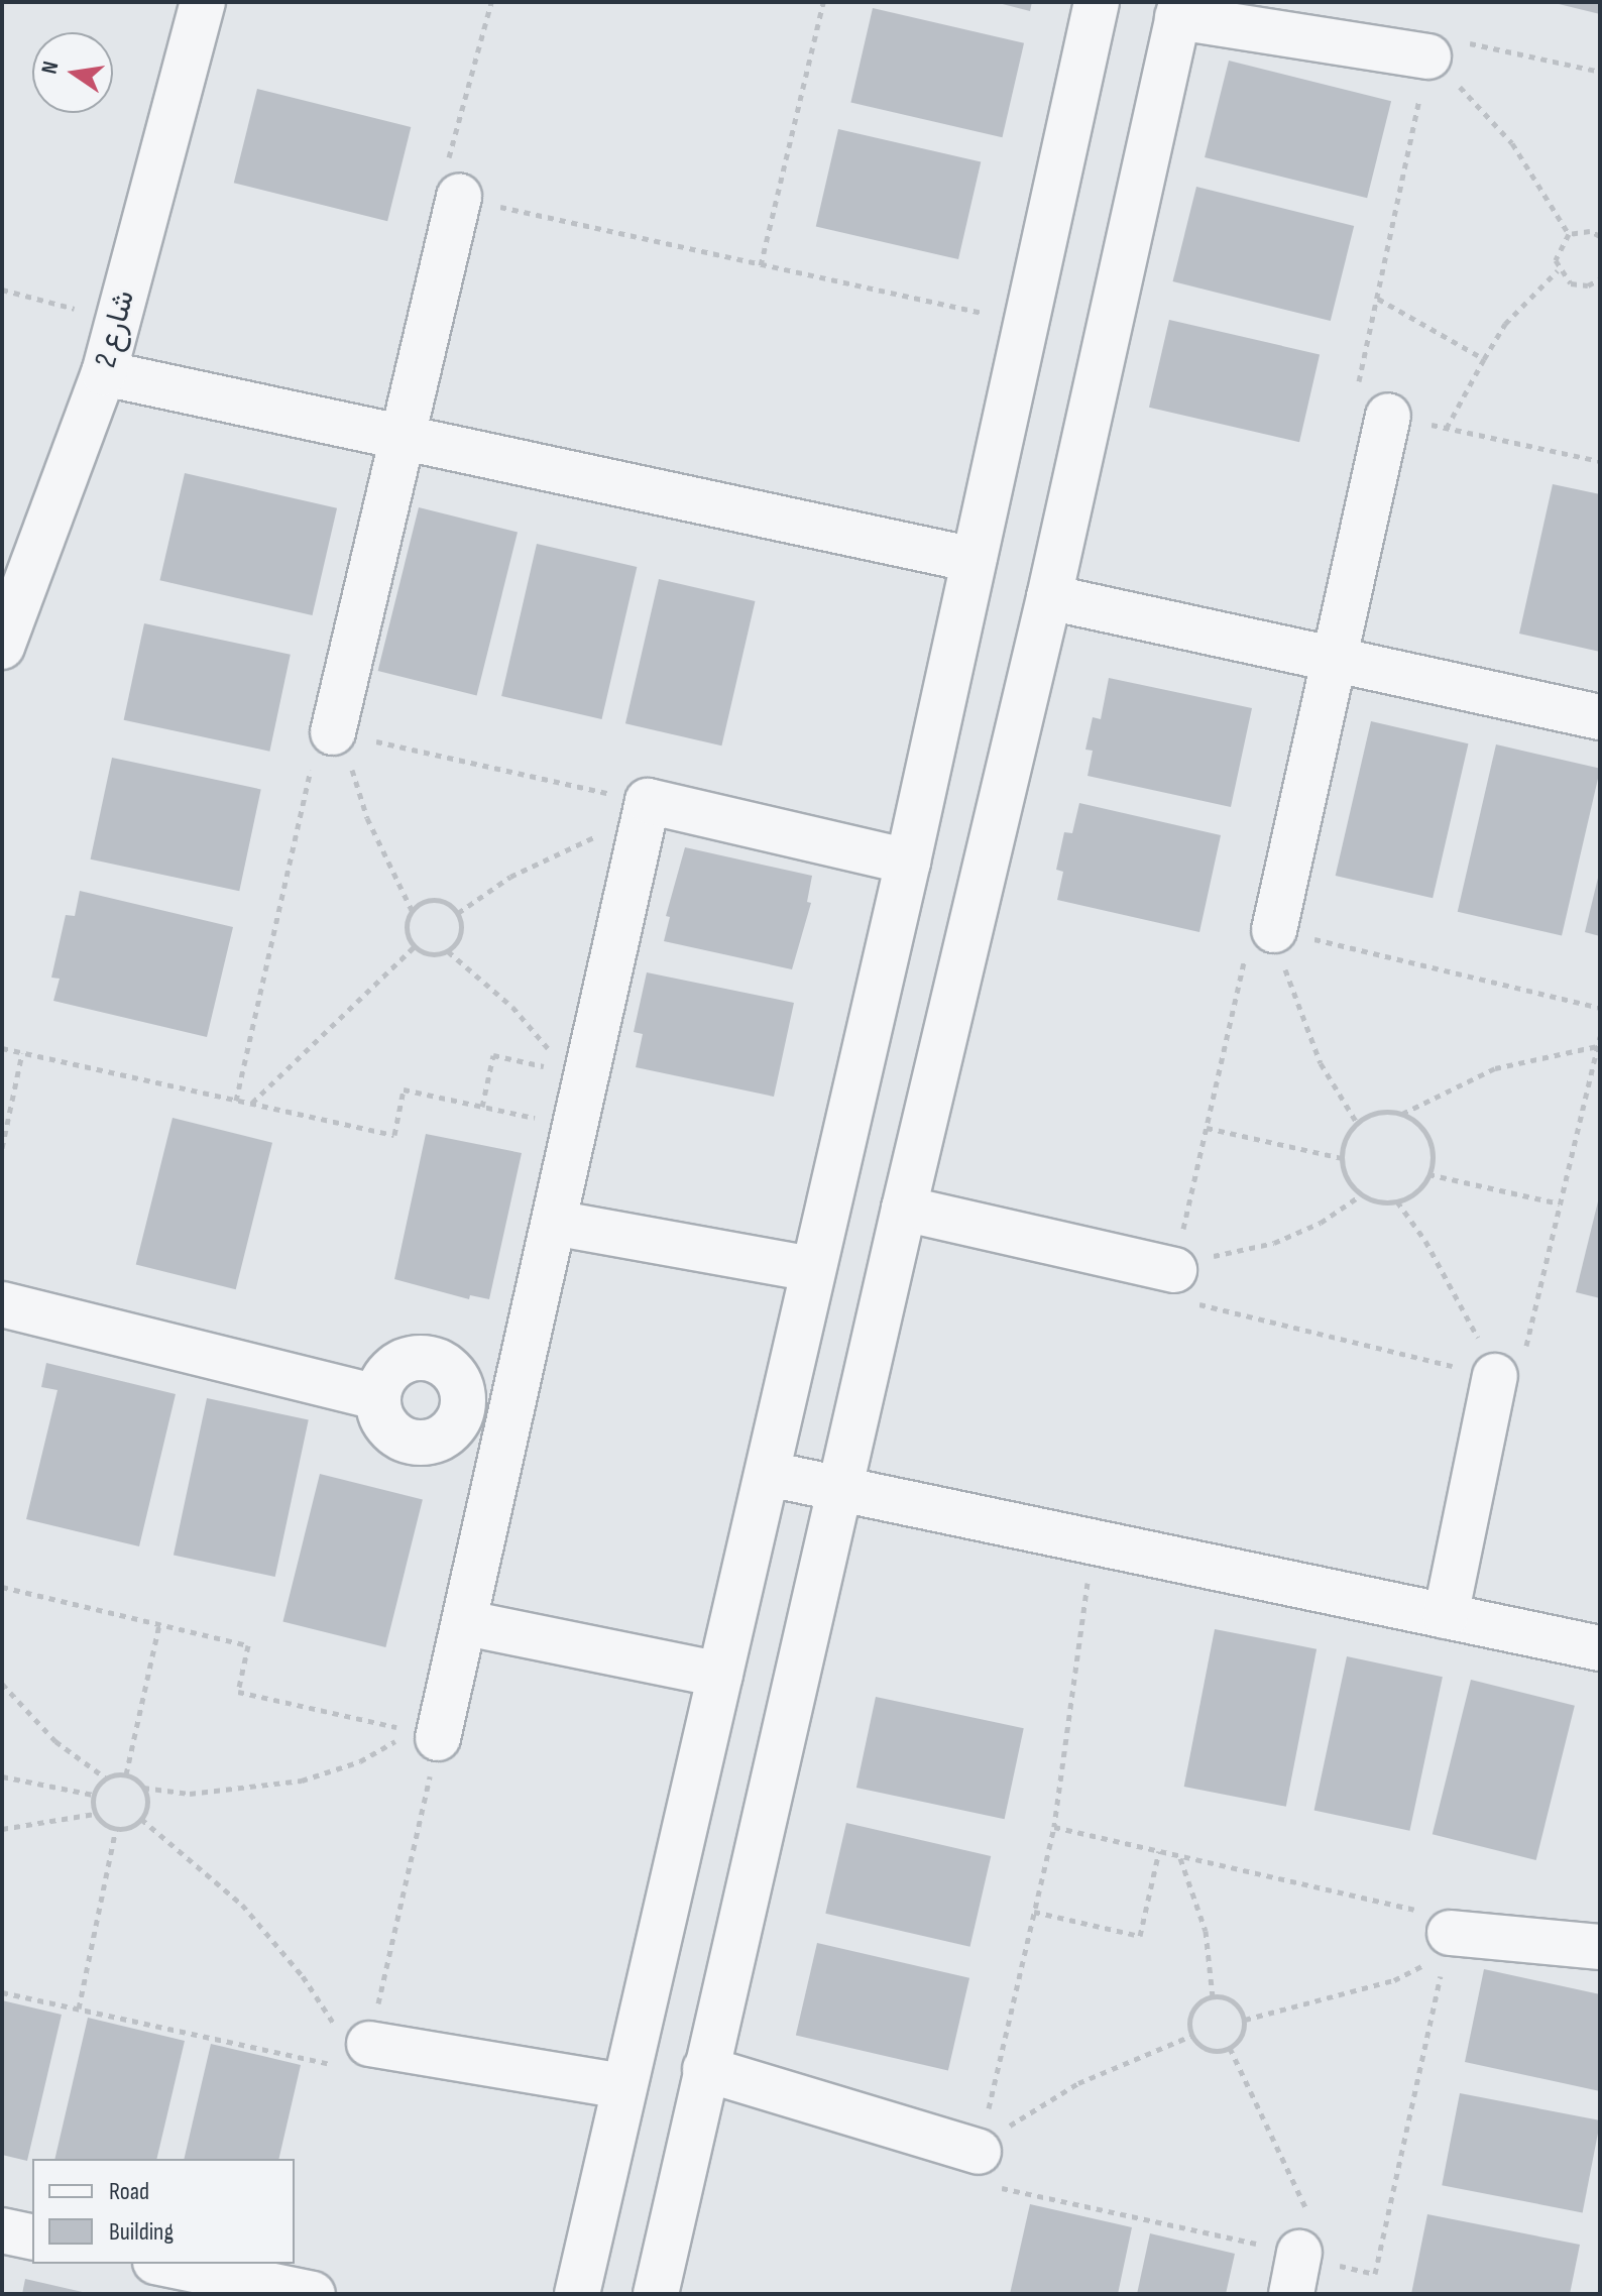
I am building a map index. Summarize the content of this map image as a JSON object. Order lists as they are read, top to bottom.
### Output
{
  "streets": {
    "street": ["شارع 2"]
  },
  "legend": ["Road", "Building"],
  "north": "left"
}
